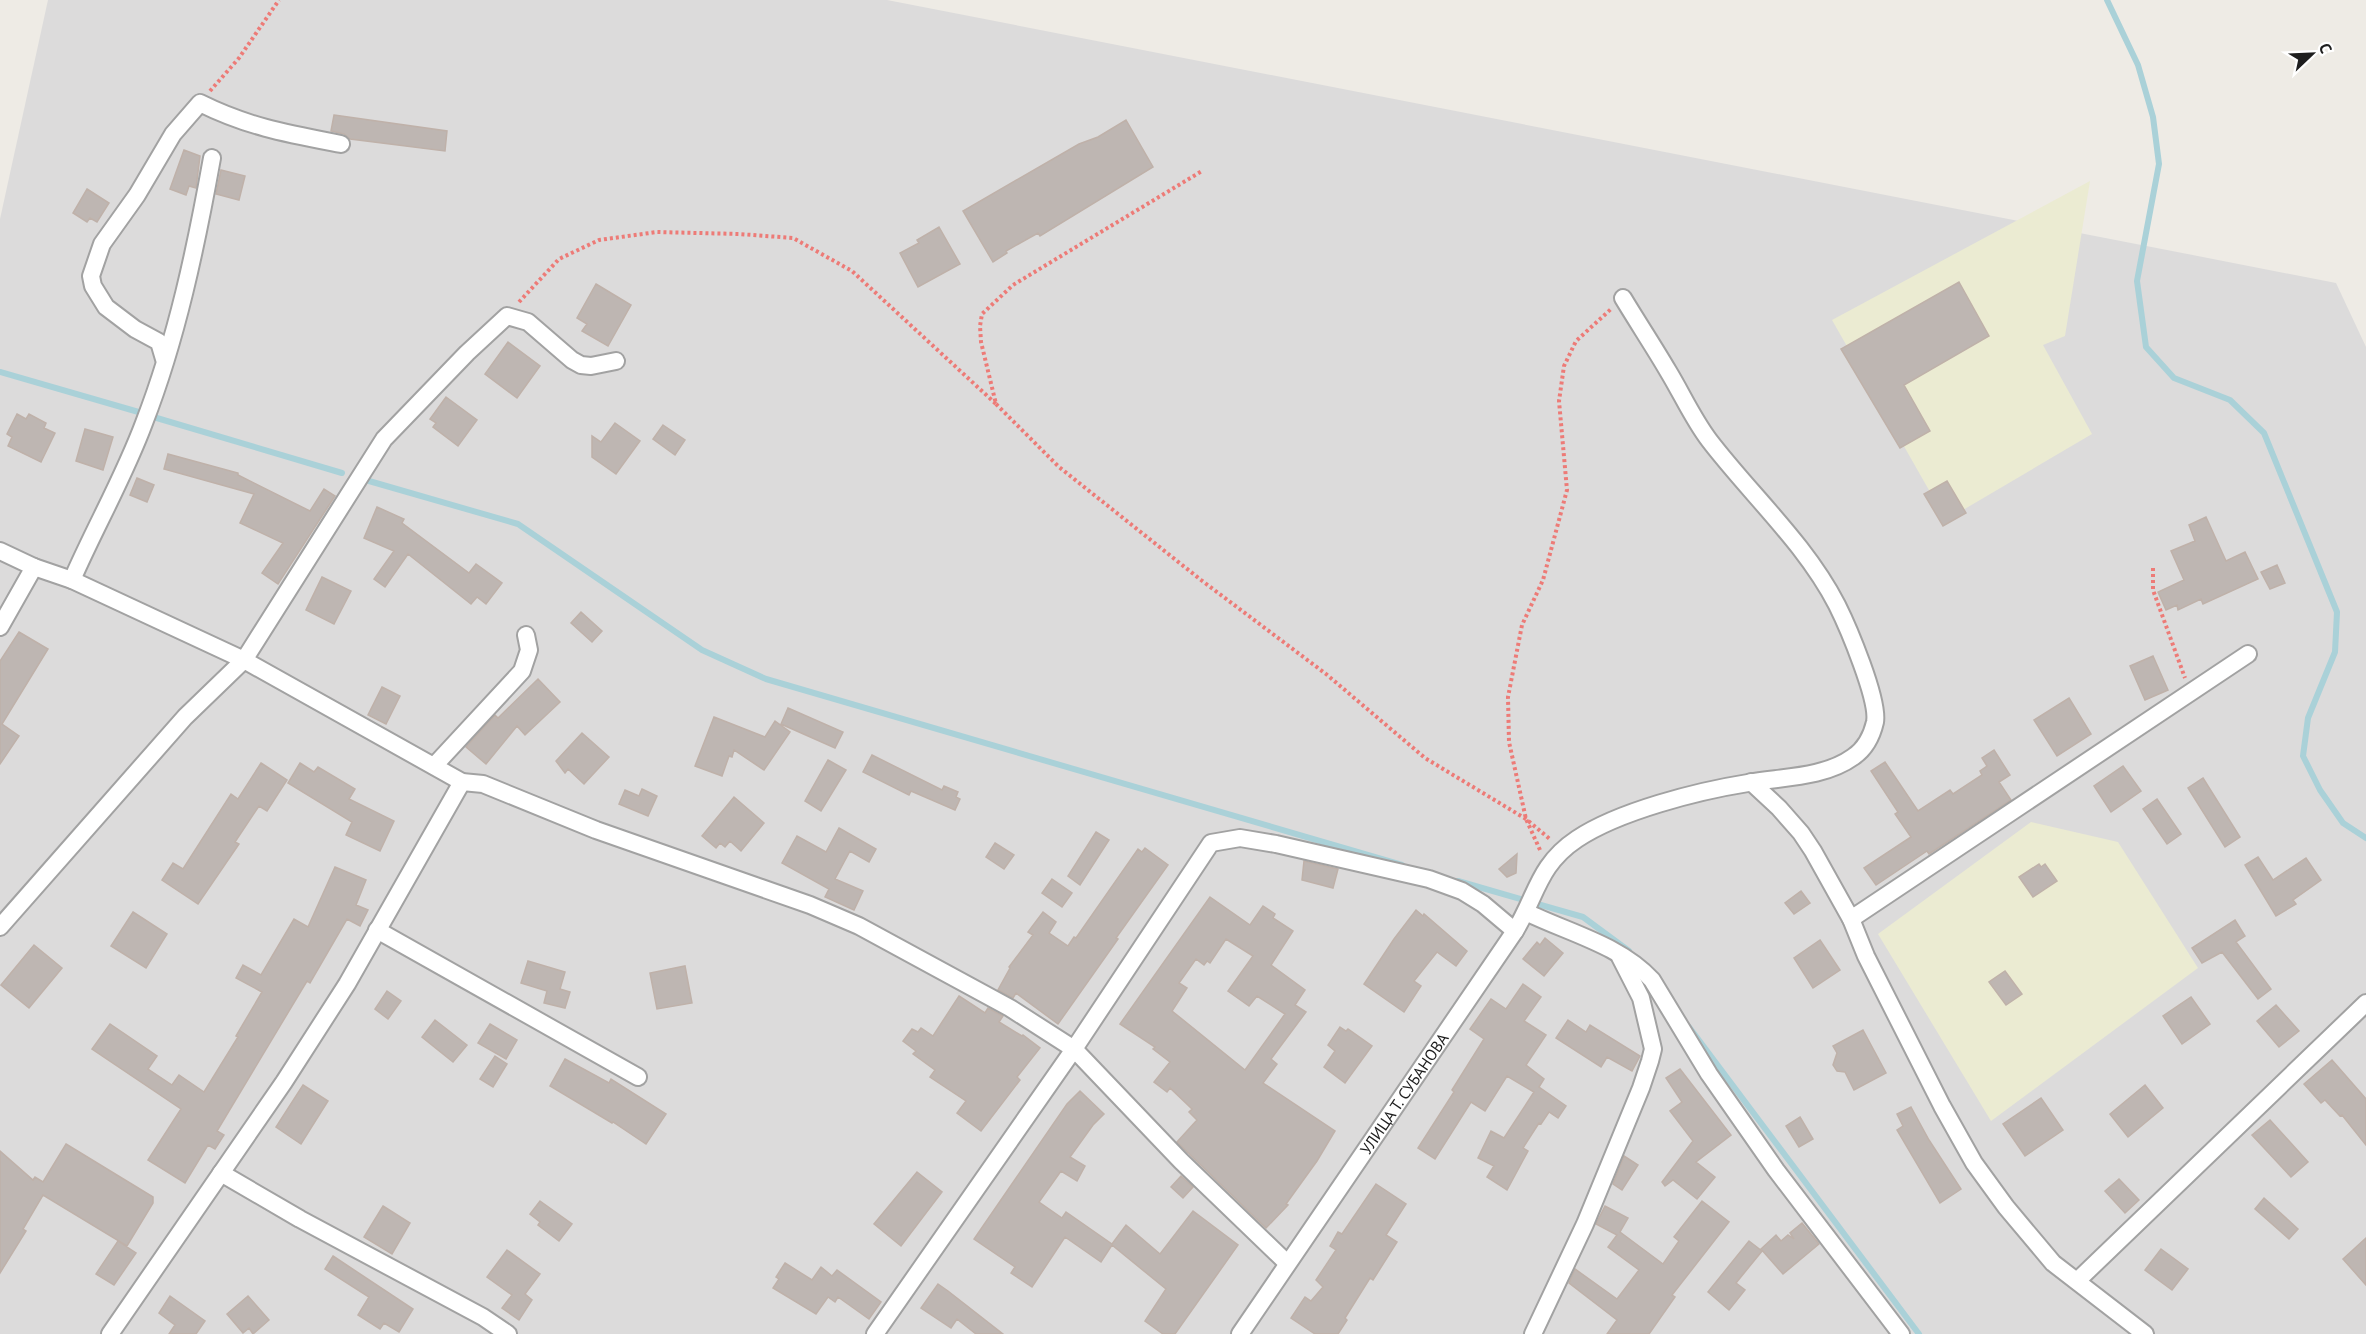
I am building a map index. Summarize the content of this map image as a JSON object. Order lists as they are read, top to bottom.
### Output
{
  "streets": {
    "street": ["УЛИЦА Т. СУБАНОВА"]
  },
  "north": "top right"
}
